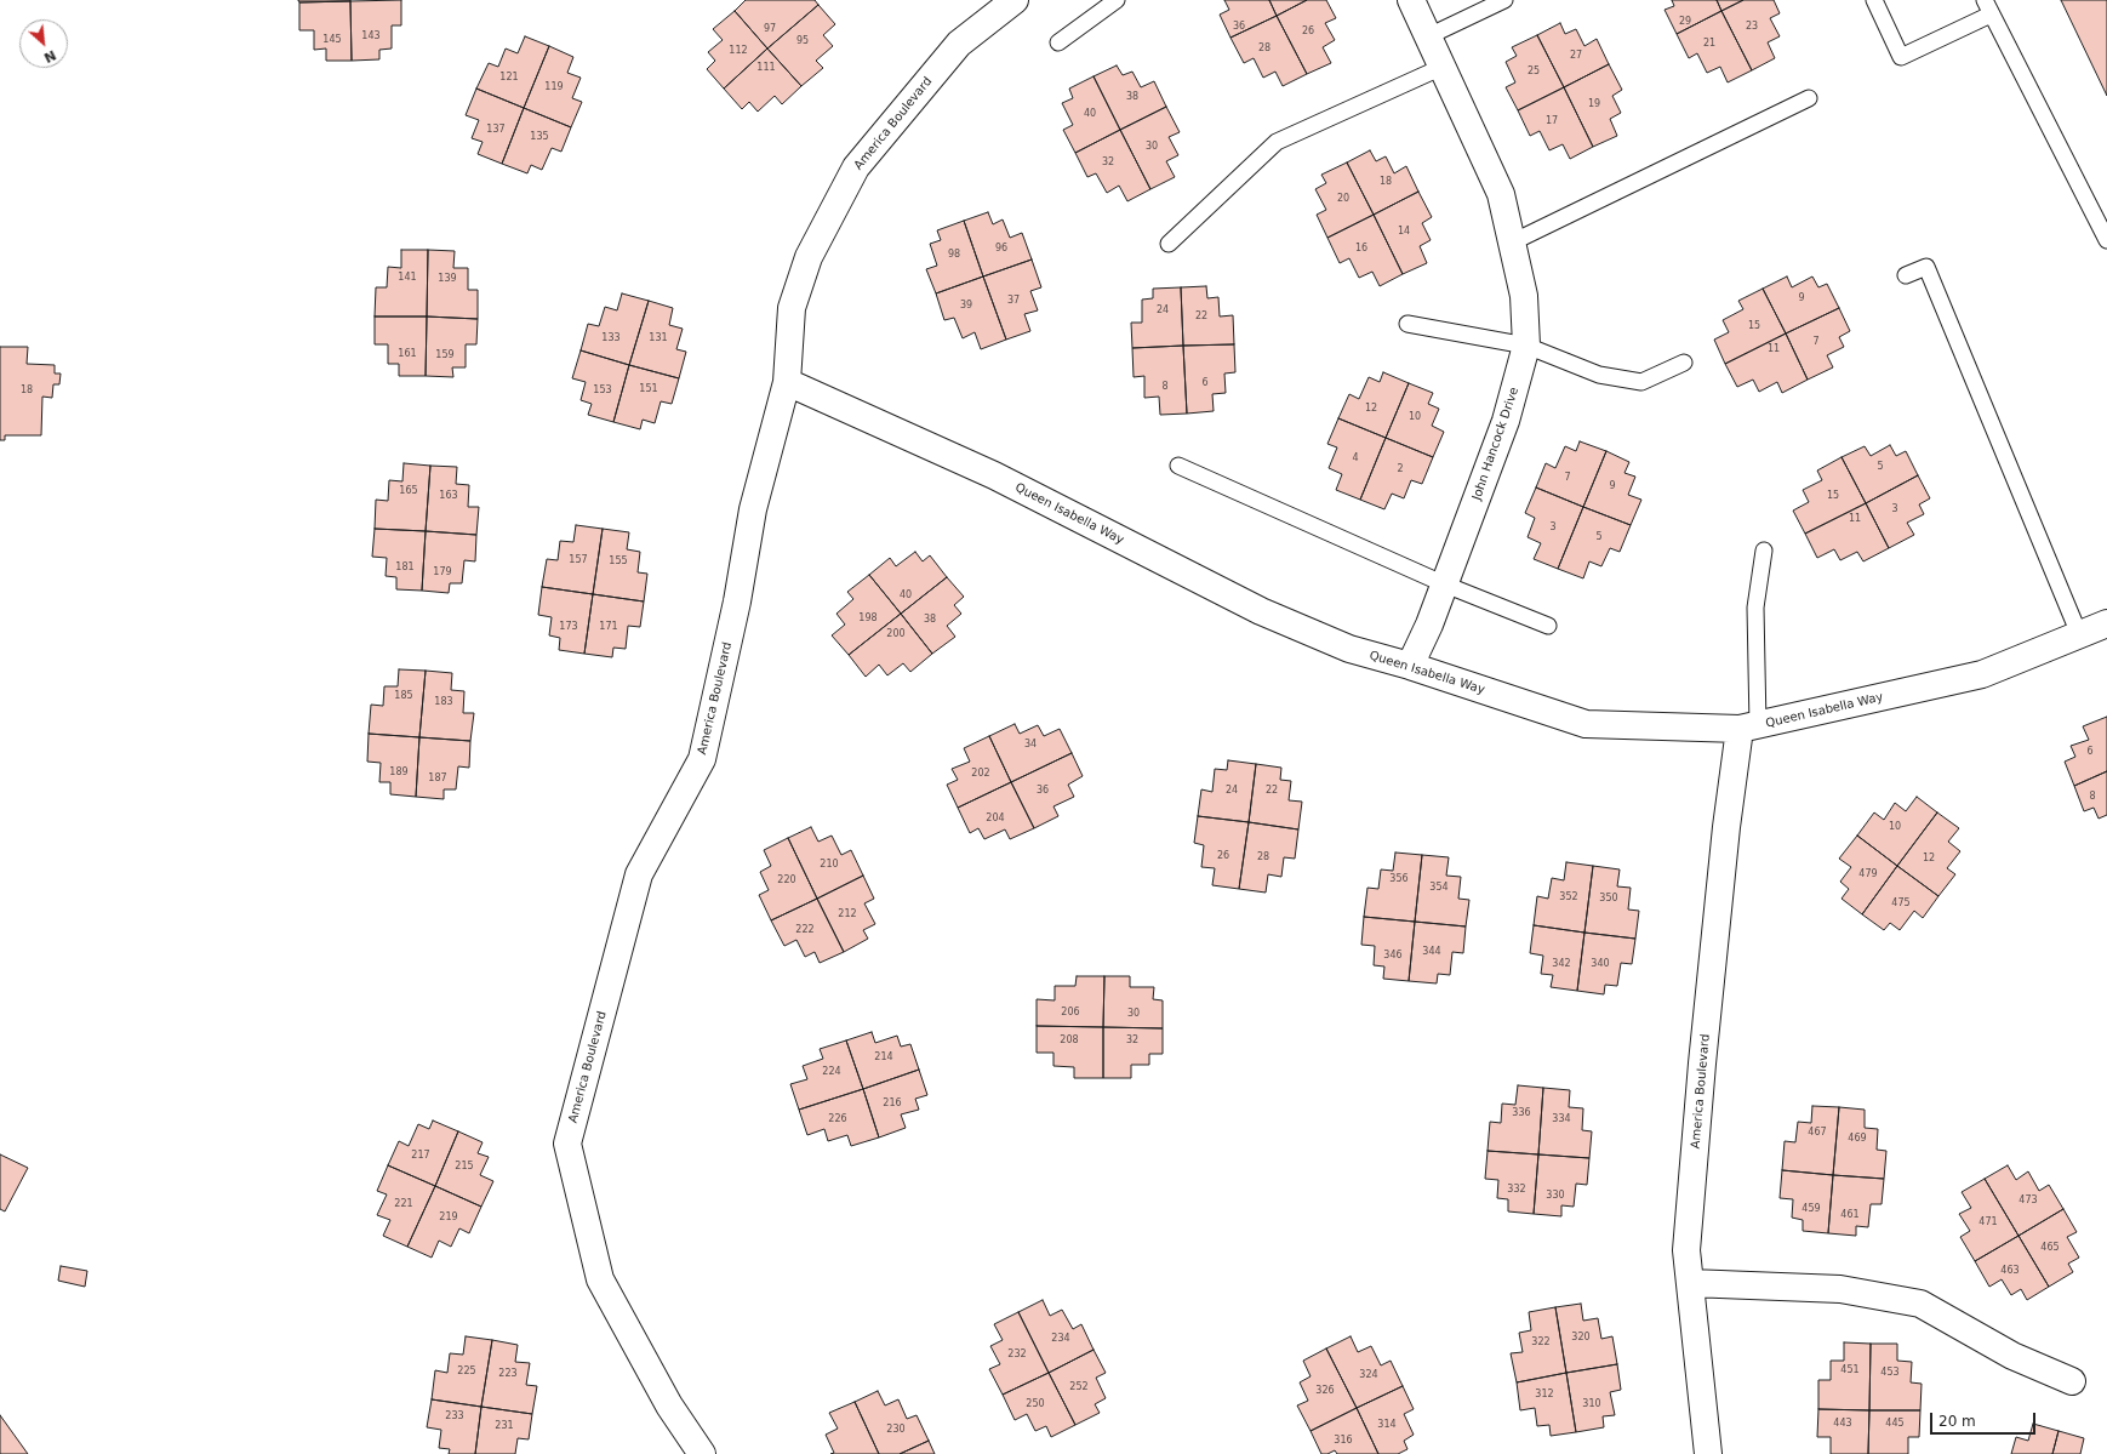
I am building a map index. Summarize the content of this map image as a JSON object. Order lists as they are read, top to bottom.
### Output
{
  "streets": {
    "street": ["America Boulevard", "John Hancock Drive", "Queen Isabella Way"]
  },
  "crossings": [
    ["America Boulevard", "Queen Isabella Way"],
    ["John Hancock Drive", "Queen Isabella Way"]
  ],
  "house_numbers": [
    "29",
    "36",
    "23",
    "97",
    "26",
    "143",
    "145",
    "95",
    "21",
    "28",
    "112",
    "27",
    "111",
    "25",
    "121",
    "119",
    "38",
    "19",
    "40",
    "17",
    "137",
    "135",
    "30",
    "32",
    "18",
    "20",
    "14",
    "96",
    "16",
    "98",
    "141",
    "139",
    "9",
    "37",
    "39",
    "24",
    "22",
    "15",
    "133",
    "131",
    "7",
    "11",
    "161",
    "159",
    "6",
    "8",
    "151",
    "18",
    "153",
    "12",
    "10",
    "4",
    "5",
    "2",
    "7",
    "9",
    "165",
    "163",
    "15",
    "3",
    "11",
    "3",
    "5",
    "157",
    "155",
    "181",
    "179",
    "40",
    "198",
    "38",
    "173",
    "171",
    "200",
    "185",
    "183",
    "34",
    "6",
    "189",
    "202",
    "187",
    "36",
    "24",
    "22",
    "8",
    "204",
    "10",
    "26",
    "28",
    "12",
    "210",
    "479",
    "356",
    "220",
    "354",
    "352",
    "350",
    "475",
    "212",
    "222",
    "344",
    "346",
    "342",
    "340",
    "206",
    "30",
    "208",
    "32",
    "214",
    "224",
    "216",
    "336",
    "226",
    "334",
    "467",
    "469",
    "217",
    "215",
    "332",
    "330",
    "473",
    "221",
    "459",
    "461",
    "219",
    "471",
    "465",
    "463",
    "320",
    "234",
    "322",
    "232",
    "451",
    "225",
    "453",
    "223",
    "324",
    "252",
    "326",
    "312",
    "250",
    "310",
    "233",
    "443",
    "445",
    "314",
    "231",
    "230",
    "316"
  ],
  "scale_bar": "20 m",
  "north": "bottom right"
}
